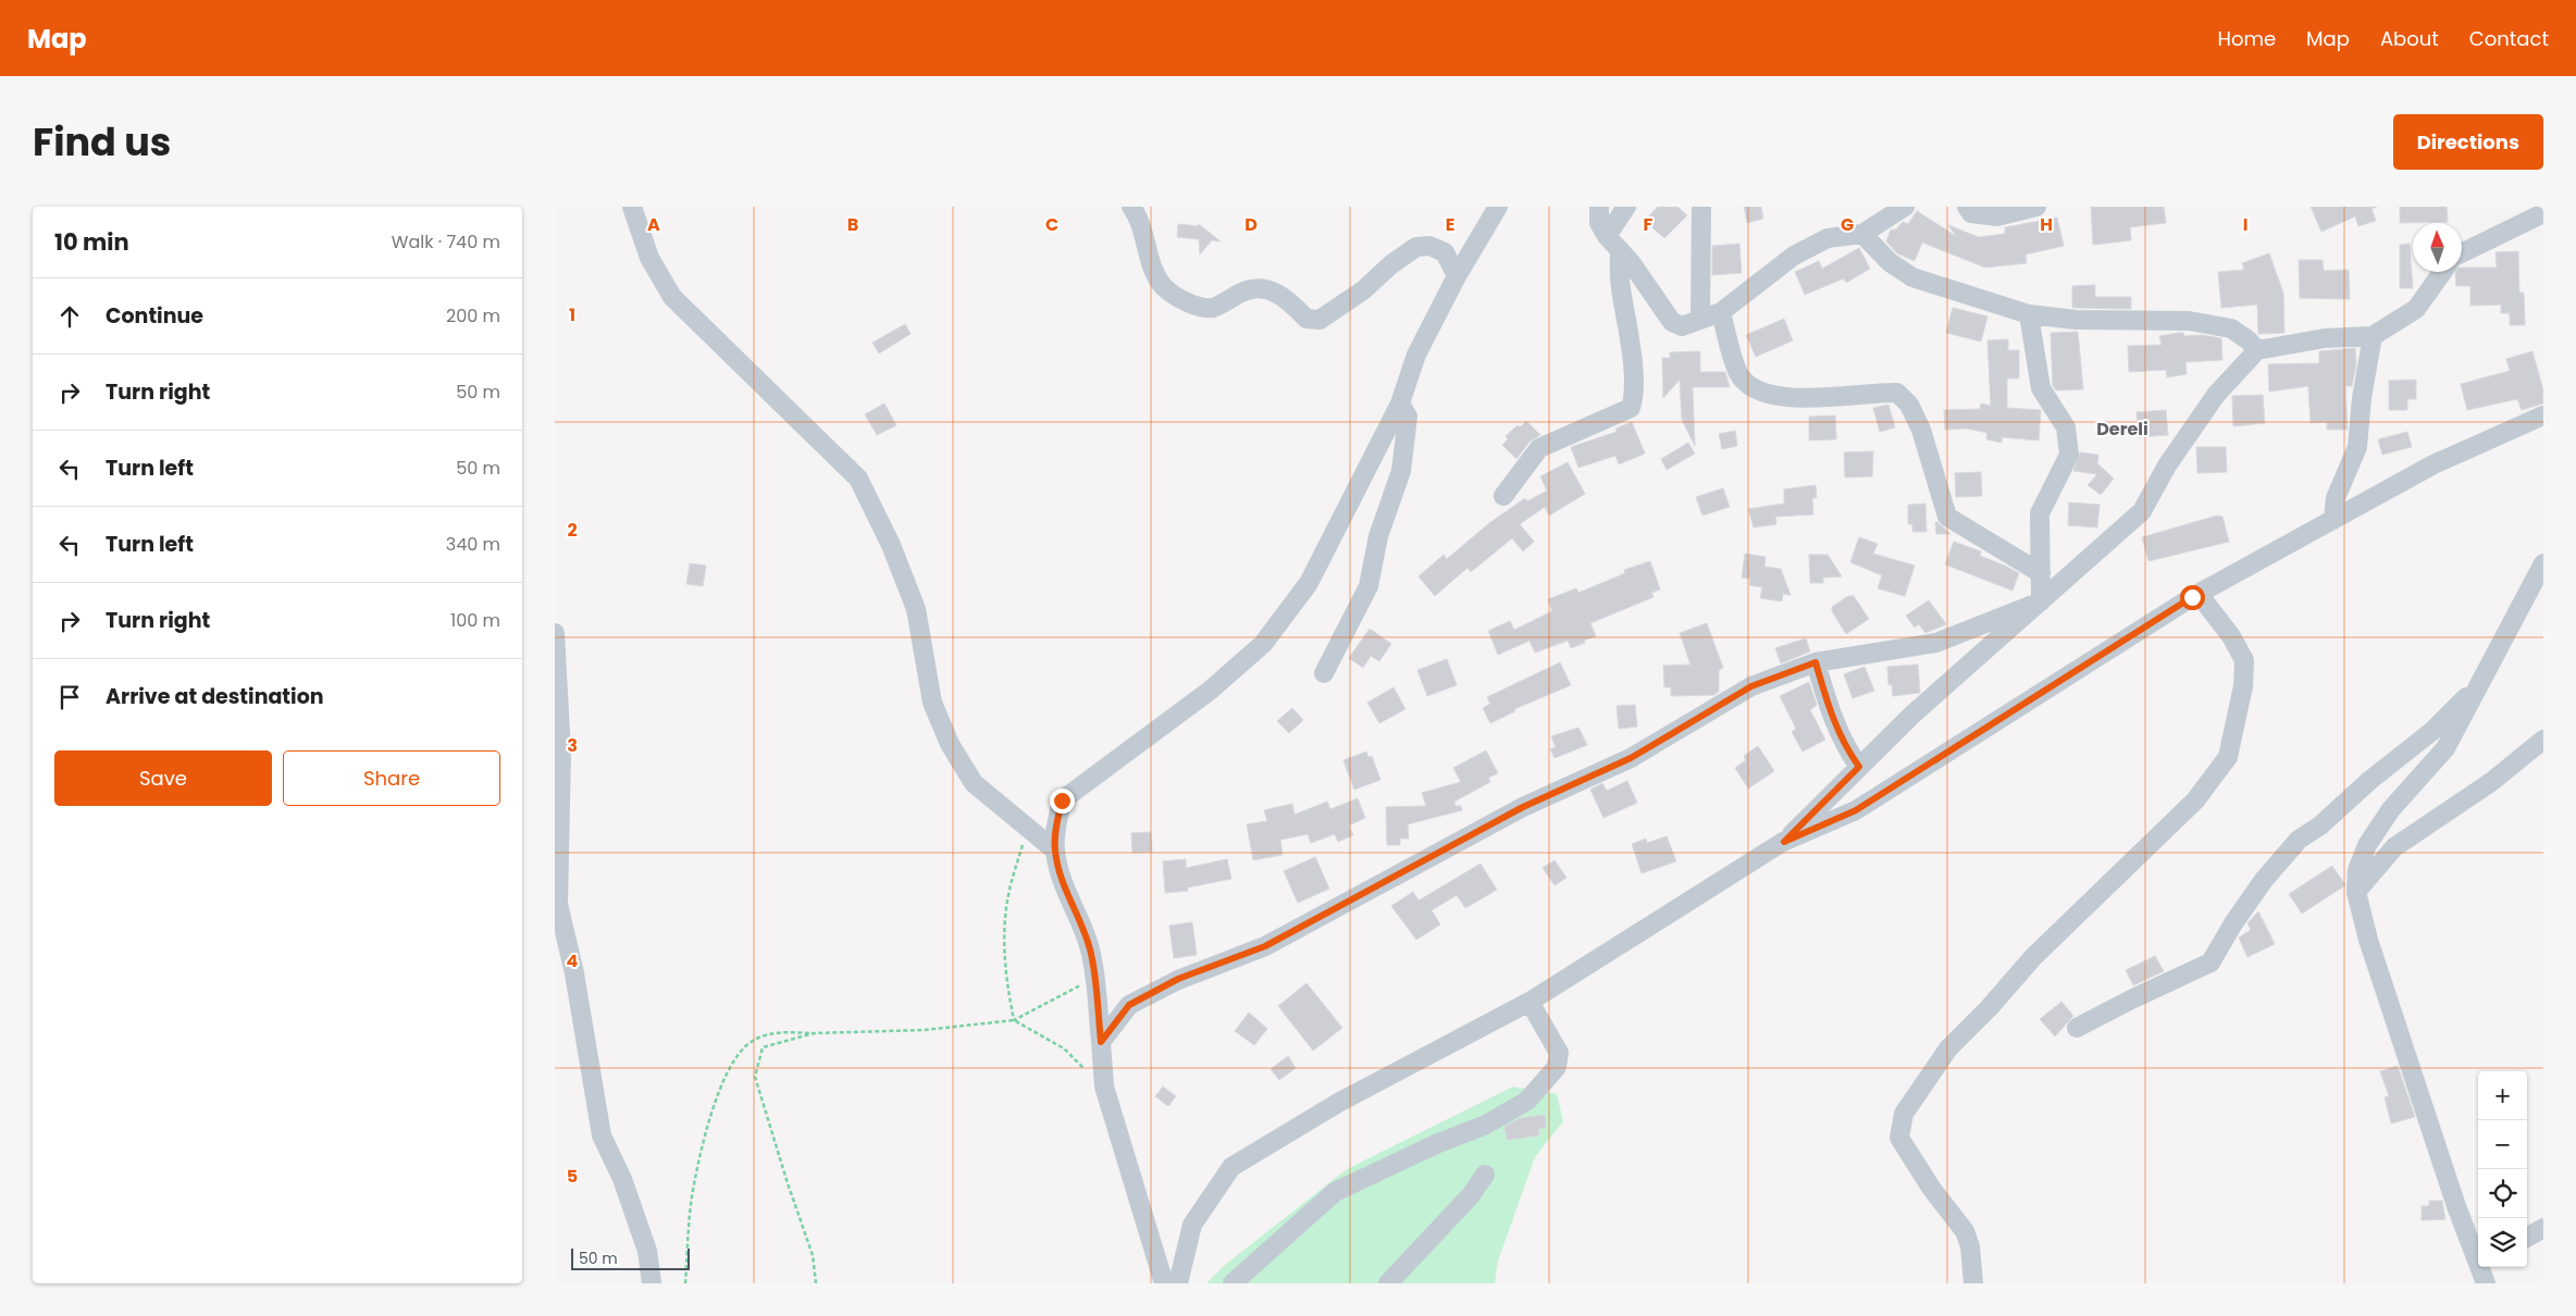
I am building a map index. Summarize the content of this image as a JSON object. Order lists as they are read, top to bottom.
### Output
{
  "districts": ["Dereli"],
  "scale_bar": "50 m",
  "north": "top",
  "page": {
    "header": "Map",
    "nav": [
      "Home",
      "Map",
      "About",
      "Contact"
    ],
    "title": "Find us",
    "buttons": [
      "Directions",
      ["Save", "Share"]
    ],
    "heading": ["10 min", "Walk · 740 m"],
    "list": [
      ["Continue", "200 m"],
      ["Turn right", "50 m"],
      ["Turn left", "50 m"],
      ["Turn left", "340 m"],
      ["Turn right", "100 m"],
      "Arrive at destination"
    ],
    "map_buttons": ["+", "−"],
    "scale": "50 m"
  },
  "grid": {
    "columns": [
      "A",
      "B",
      "C",
      "D",
      "E",
      "F",
      "G",
      "H",
      "I"
    ],
    "rows": [
      "1",
      "2",
      "3",
      "4",
      "5"
    ]
  }
}
